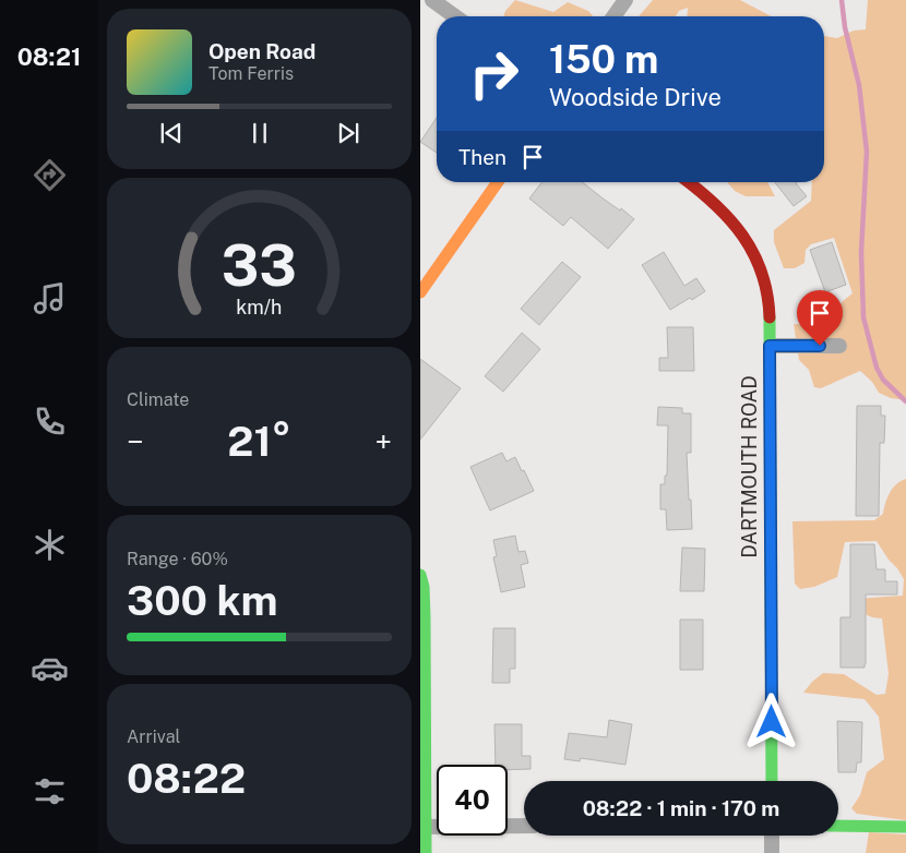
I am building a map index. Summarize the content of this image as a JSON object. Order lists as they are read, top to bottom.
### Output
{
  "streets": {
    "street": ["DARTMOUTH ROAD"]
  },
  "page": {
    "tabs": "08:21",
    "turn": ["150 m", "Woodside Drive"],
    "song": ["Open Road", "Tom Ferris"],
    "then": "Then",
    "tile": [
      "Climate",
      ["Range · 60%", "300 km"],
      ["Arrival", "08:22"]
    ],
    "heat": ["−", "21°", "+"],
    "limit": "40",
    "trip": "08:22 · 1 min · 170 m",
    "gauge": ["33", "km/h"]
  }
}
